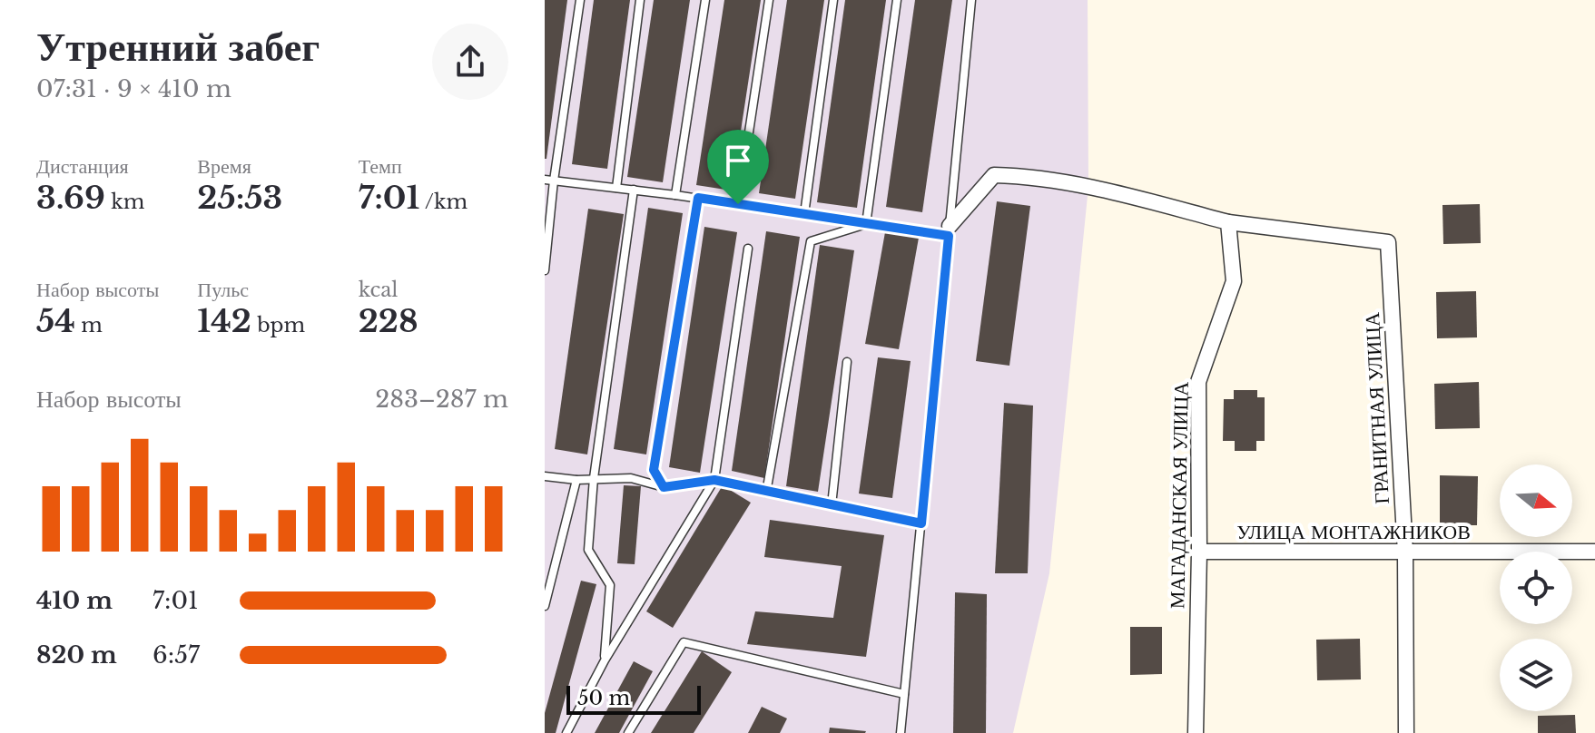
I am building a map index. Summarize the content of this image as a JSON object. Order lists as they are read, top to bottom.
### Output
{
  "streets": {
    "street": ["ГРАНИТНАЯ УЛИЦА", "МАГАДАНСКАЯ УЛИЦА", "УЛИЦА МОНТАЖНИКОВ"]
  },
  "crossings": [
    ["ГРАНИТНАЯ УЛИЦА", "МАГАДАНСКАЯ УЛИЦА"],
    ["ГРАНИТНАЯ УЛИЦА", "УЛИЦА МОНТАЖНИКОВ"],
    ["МАГАДАНСКАЯ УЛИЦА", "УЛИЦА МОНТАЖНИКОВ"]
  ],
  "scale_bar": "50 m",
  "north": "right",
  "page": {
    "heading": ["Утренний забег", "07:31 · 9 × 410 m"],
    "stats": [
      ["Дистанция", "3.69 km"],
      ["Время", "25:53"],
      ["Темп", "7:01 /km"],
      ["Набор высоты", "54 m"],
      ["Пульс", "142 bpm"],
      ["kcal", "228"]
    ],
    "chart": ["Набор высоты", "283–287 m"],
    "list": [
      {
        "name": "410 m",
        "note": "7:01"
      },
      {
        "name": "820 m",
        "note": "6:57"
      }
    ],
    "scale": "50 m"
  }
}
